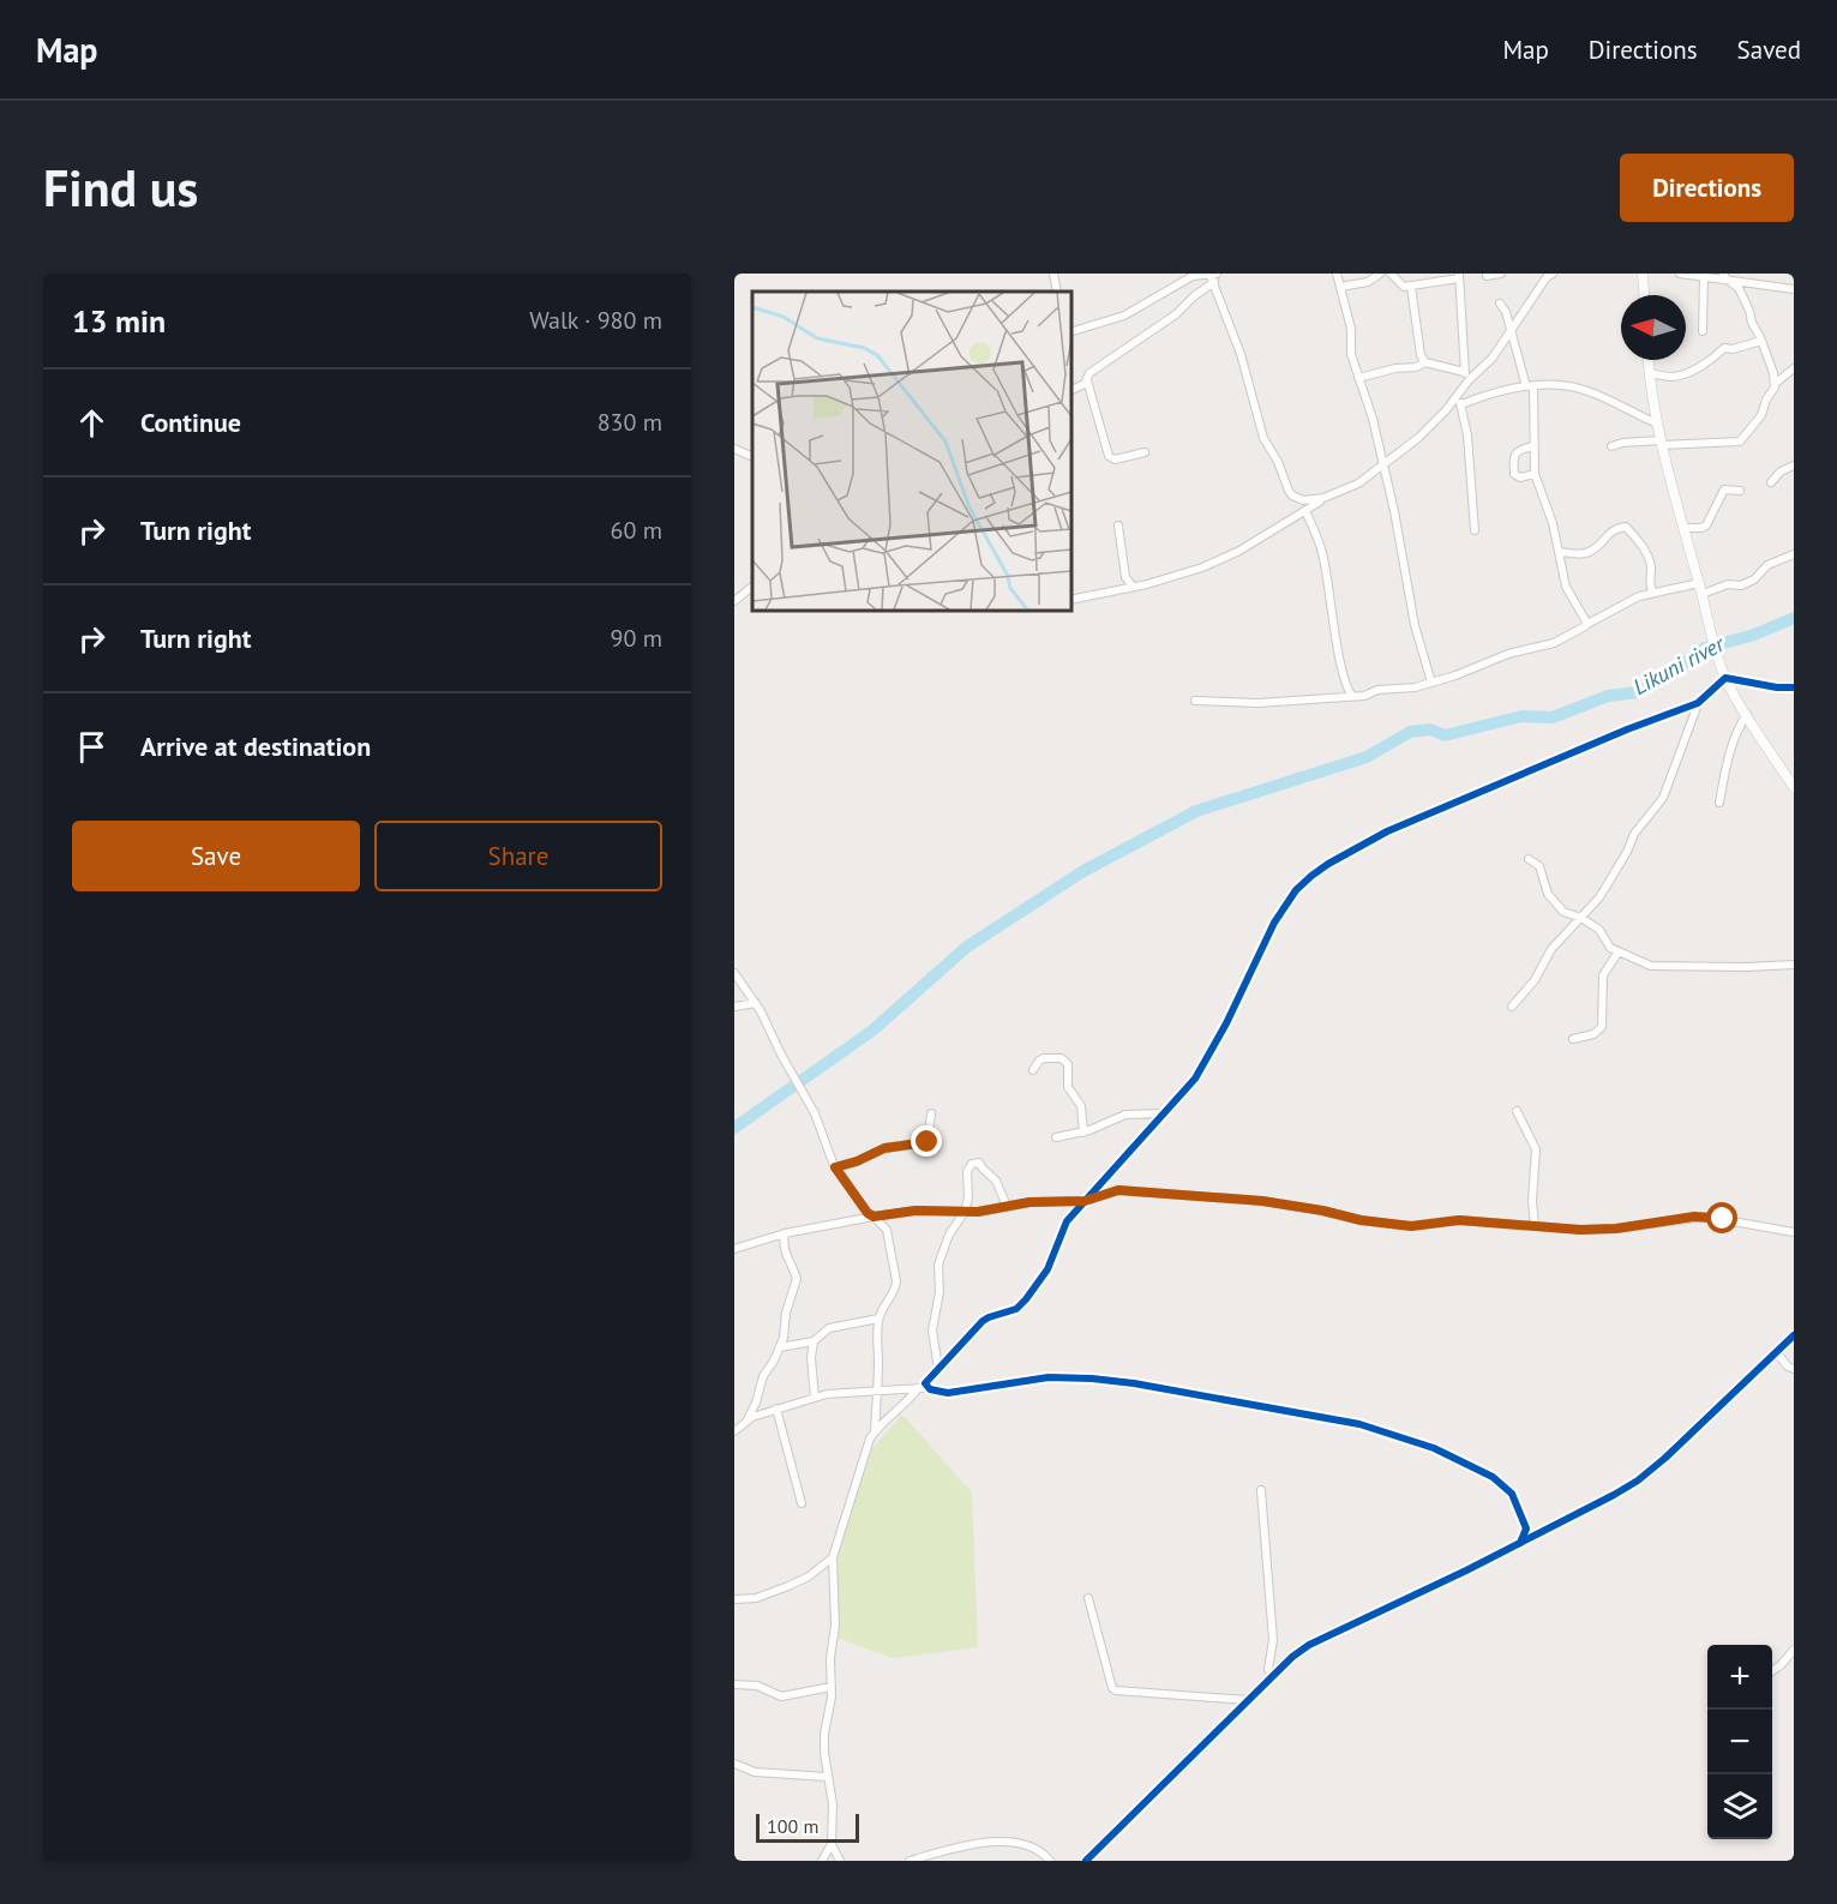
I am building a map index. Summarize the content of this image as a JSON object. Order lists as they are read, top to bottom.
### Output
{
  "water": ["Likuni river"],
  "scale_bar": "100 m",
  "north": "left",
  "page": {
    "header": "Map",
    "nav": ["Map", "Directions", "Saved"],
    "buttons": [
      "Directions",
      ["Save", "Share"]
    ],
    "title": "Find us",
    "heading": ["13 min", "Walk · 980 m"],
    "list": [
      ["Continue", "830 m"],
      ["Turn right", "60 m"],
      ["Turn right", "90 m"],
      "Arrive at destination"
    ],
    "map_buttons": ["+", "−"],
    "scale": "100 m"
  }
}
